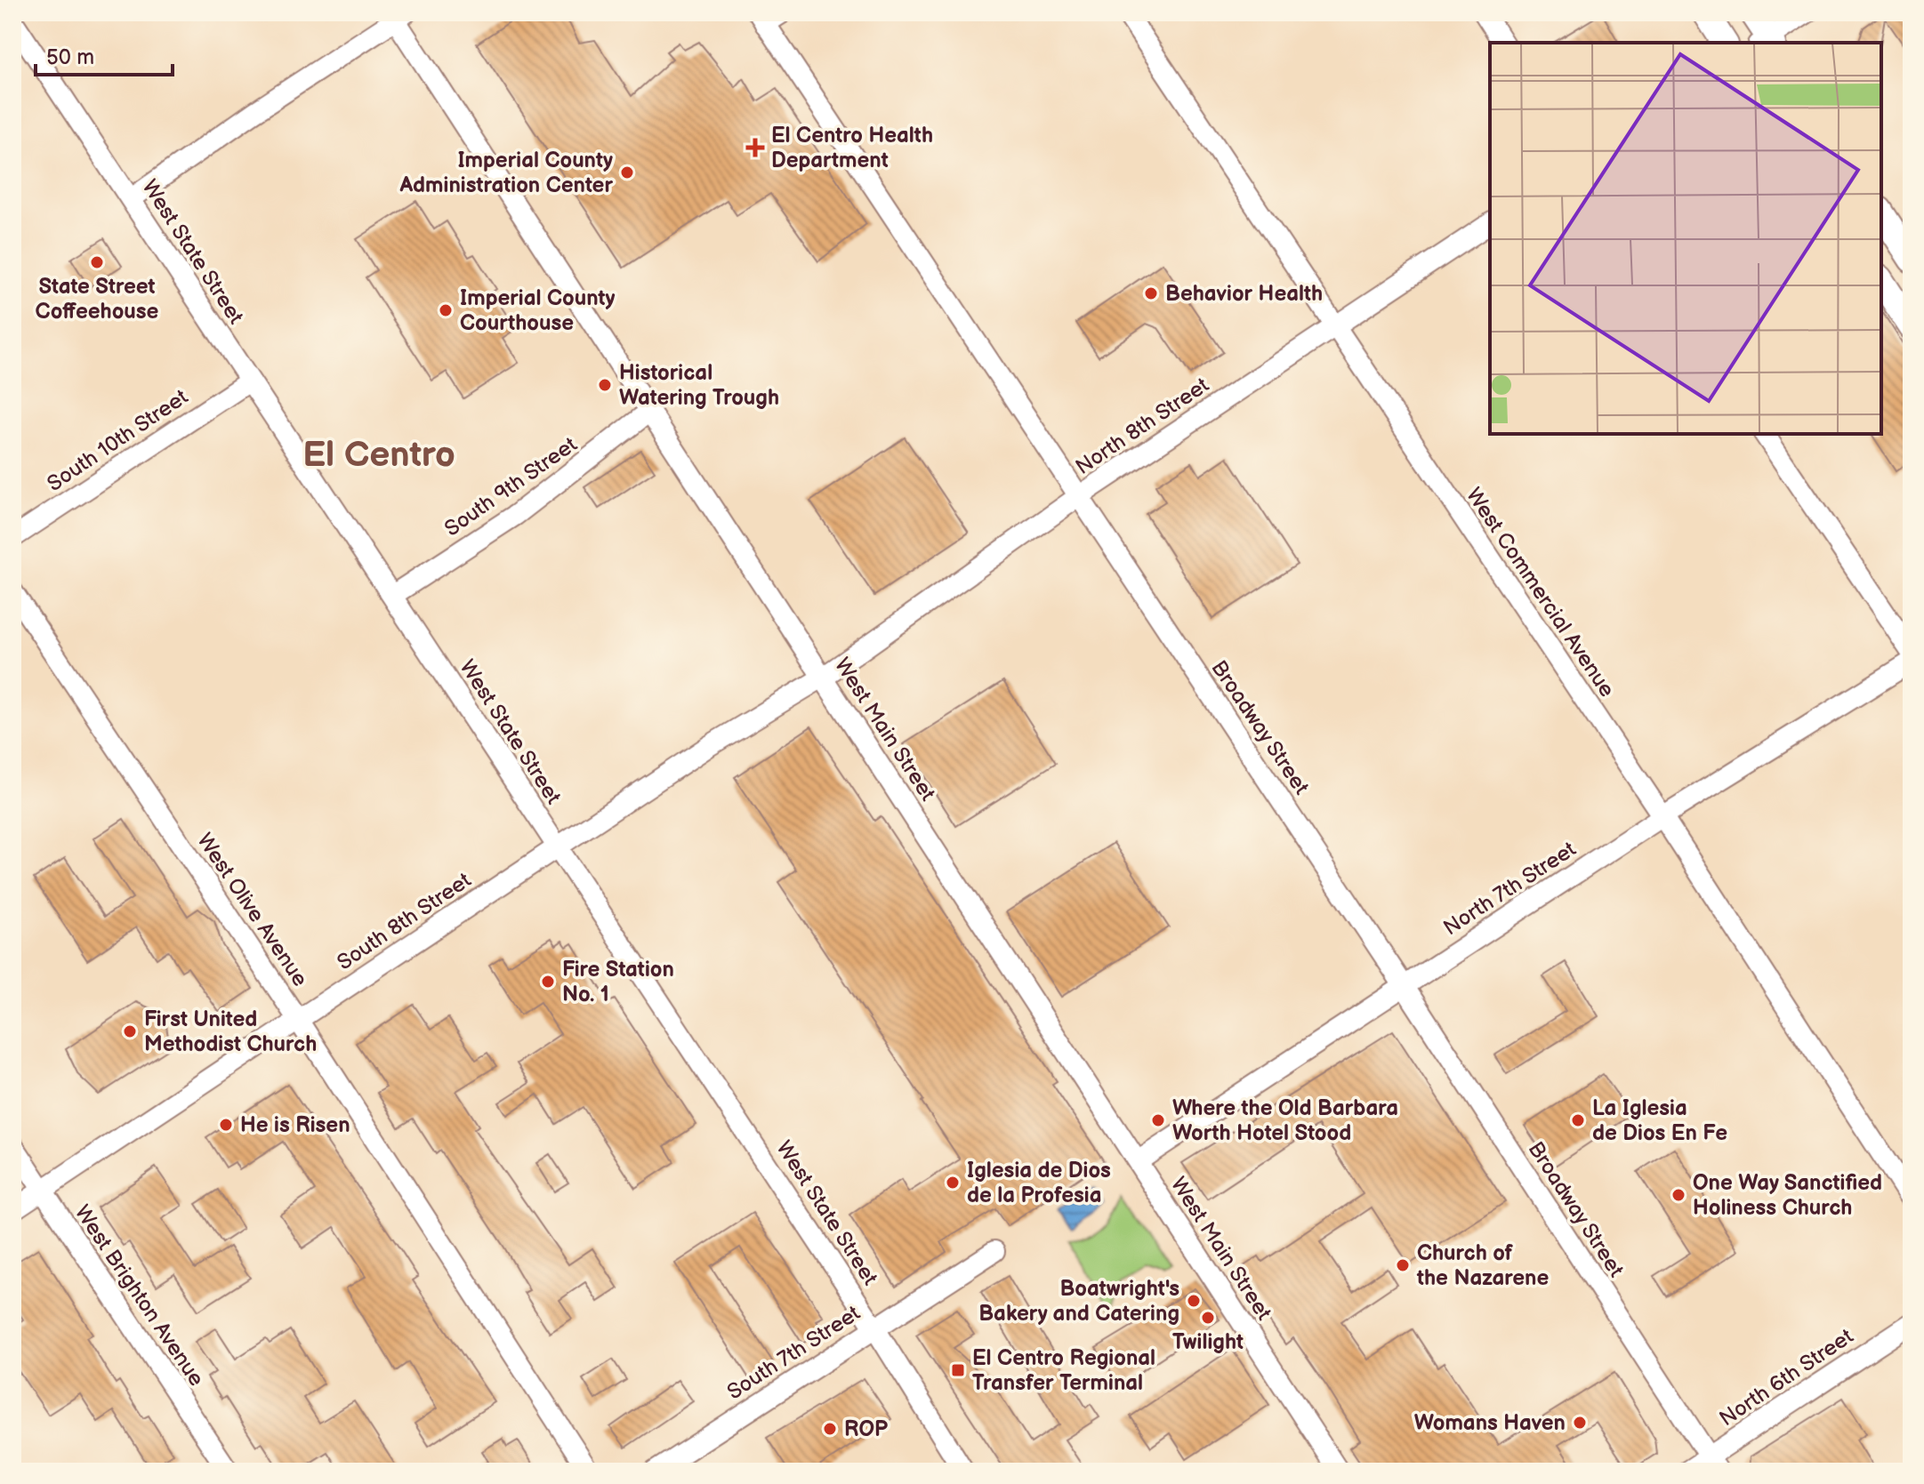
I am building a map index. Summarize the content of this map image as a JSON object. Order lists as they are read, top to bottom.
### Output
{
  "streets": {
    "street": [
      "West State Street",
      "North 8th Street",
      "South 10th Street",
      "South 9th Street",
      "West Commercial Avenue",
      "Broadway Street",
      "West Main Street",
      "North 7th Street",
      "West Olive Avenue",
      "South 8th Street",
      "West Brighton Avenue",
      "South 7th Street",
      "North 6th Street"
    ]
  },
  "crossings": [
    ["West State Street", "South 10th Street"],
    ["West State Street", "South 9th Street"],
    ["West State Street", "South 8th Street"],
    ["West State Street", "South 7th Street"],
    ["North 8th Street", "West Commercial Avenue"],
    ["North 8th Street", "Broadway Street"],
    ["North 8th Street", "West Main Street"],
    ["North 8th Street", "South 8th Street"],
    ["South 9th Street", "West Main Street"],
    ["West Commercial Avenue", "North 7th Street"],
    ["Broadway Street", "North 7th Street"],
    ["Broadway Street", "North 6th Street"],
    ["West Main Street", "North 7th Street"],
    ["West Main Street", "South 8th Street"],
    ["West Olive Avenue", "South 8th Street"],
    ["South 8th Street", "West Brighton Avenue"]
  ],
  "districts": ["El Centro"],
  "places": {
    "health": ["El Centro Health Department"],
    "other": [
      "Imperial County Administration Center",
      "State Street Coffeehouse",
      "Behavior Health",
      "Imperial County Courthouse",
      "Historical Watering Trough",
      "Fire Station No. 1",
      "First United Methodist Church",
      "Where the Old Barbara Worth Hotel Stood",
      "La Iglesia de Dios En Fe",
      "He is Risen",
      "Iglesia de Dios de la Profesia",
      "One Way Sanctified Holiness Church",
      "Church of the Nazarene",
      "Boatwright's Bakery and Catering",
      "Twilight",
      "Womans Haven",
      "ROP"
    ],
    "transit": ["El Centro Regional Transfer Terminal"]
  },
  "scale_bar": "50 m"
}
